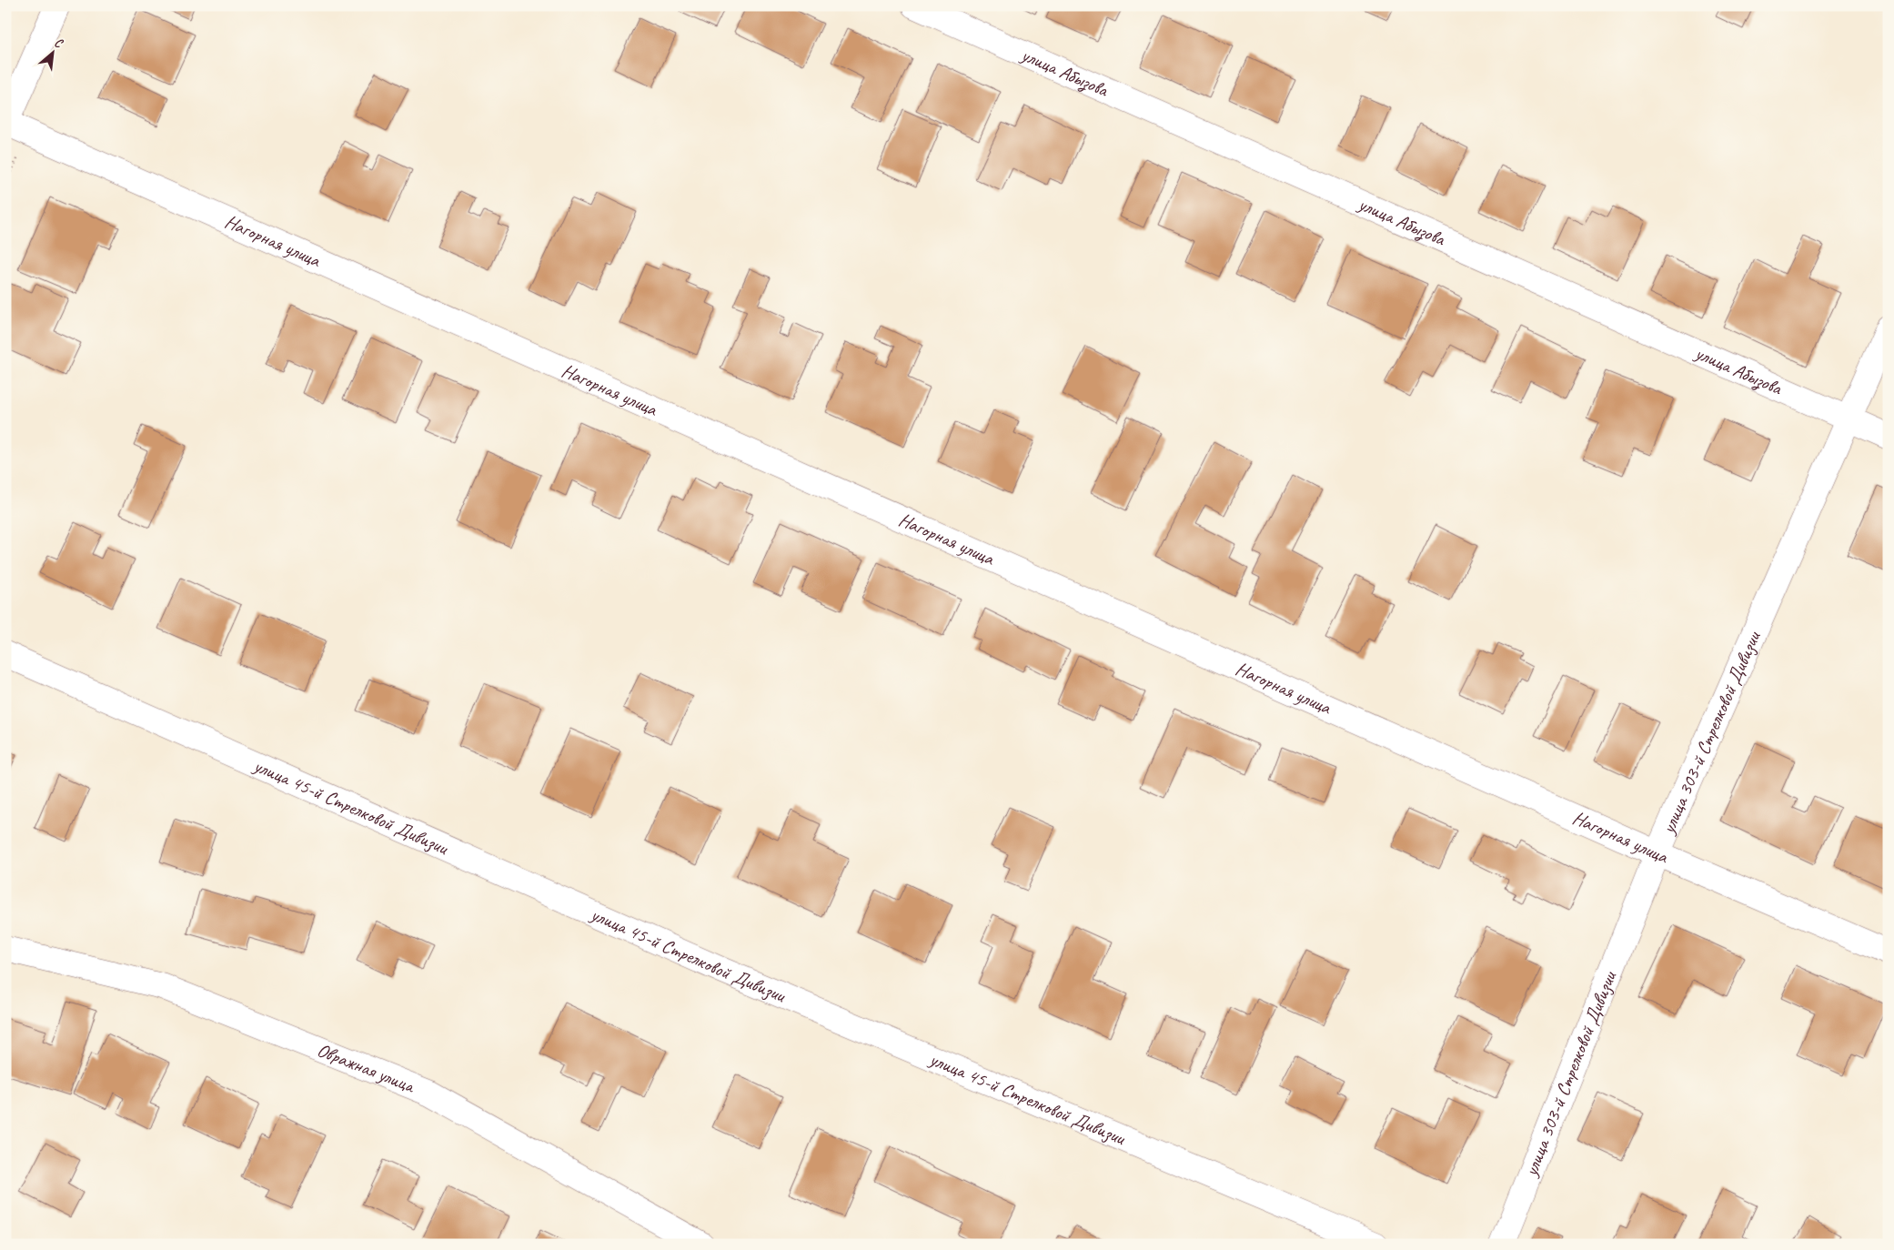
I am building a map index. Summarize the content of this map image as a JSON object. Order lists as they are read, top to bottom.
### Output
{
  "streets": {
    "street": [
      "улица Абызова",
      "Нагорная улица",
      "улица 303-й Стрелковой Дивизии",
      "улица 45-й Стрелковой Дивизии",
      "Овражная улица"
    ]
  },
  "crossings": [
    ["улица Абызова", "улица 303-й Стрелковой Дивизии"],
    ["Нагорная улица", "улица 303-й Стрелковой Дивизии"]
  ],
  "north": "top right"
}
